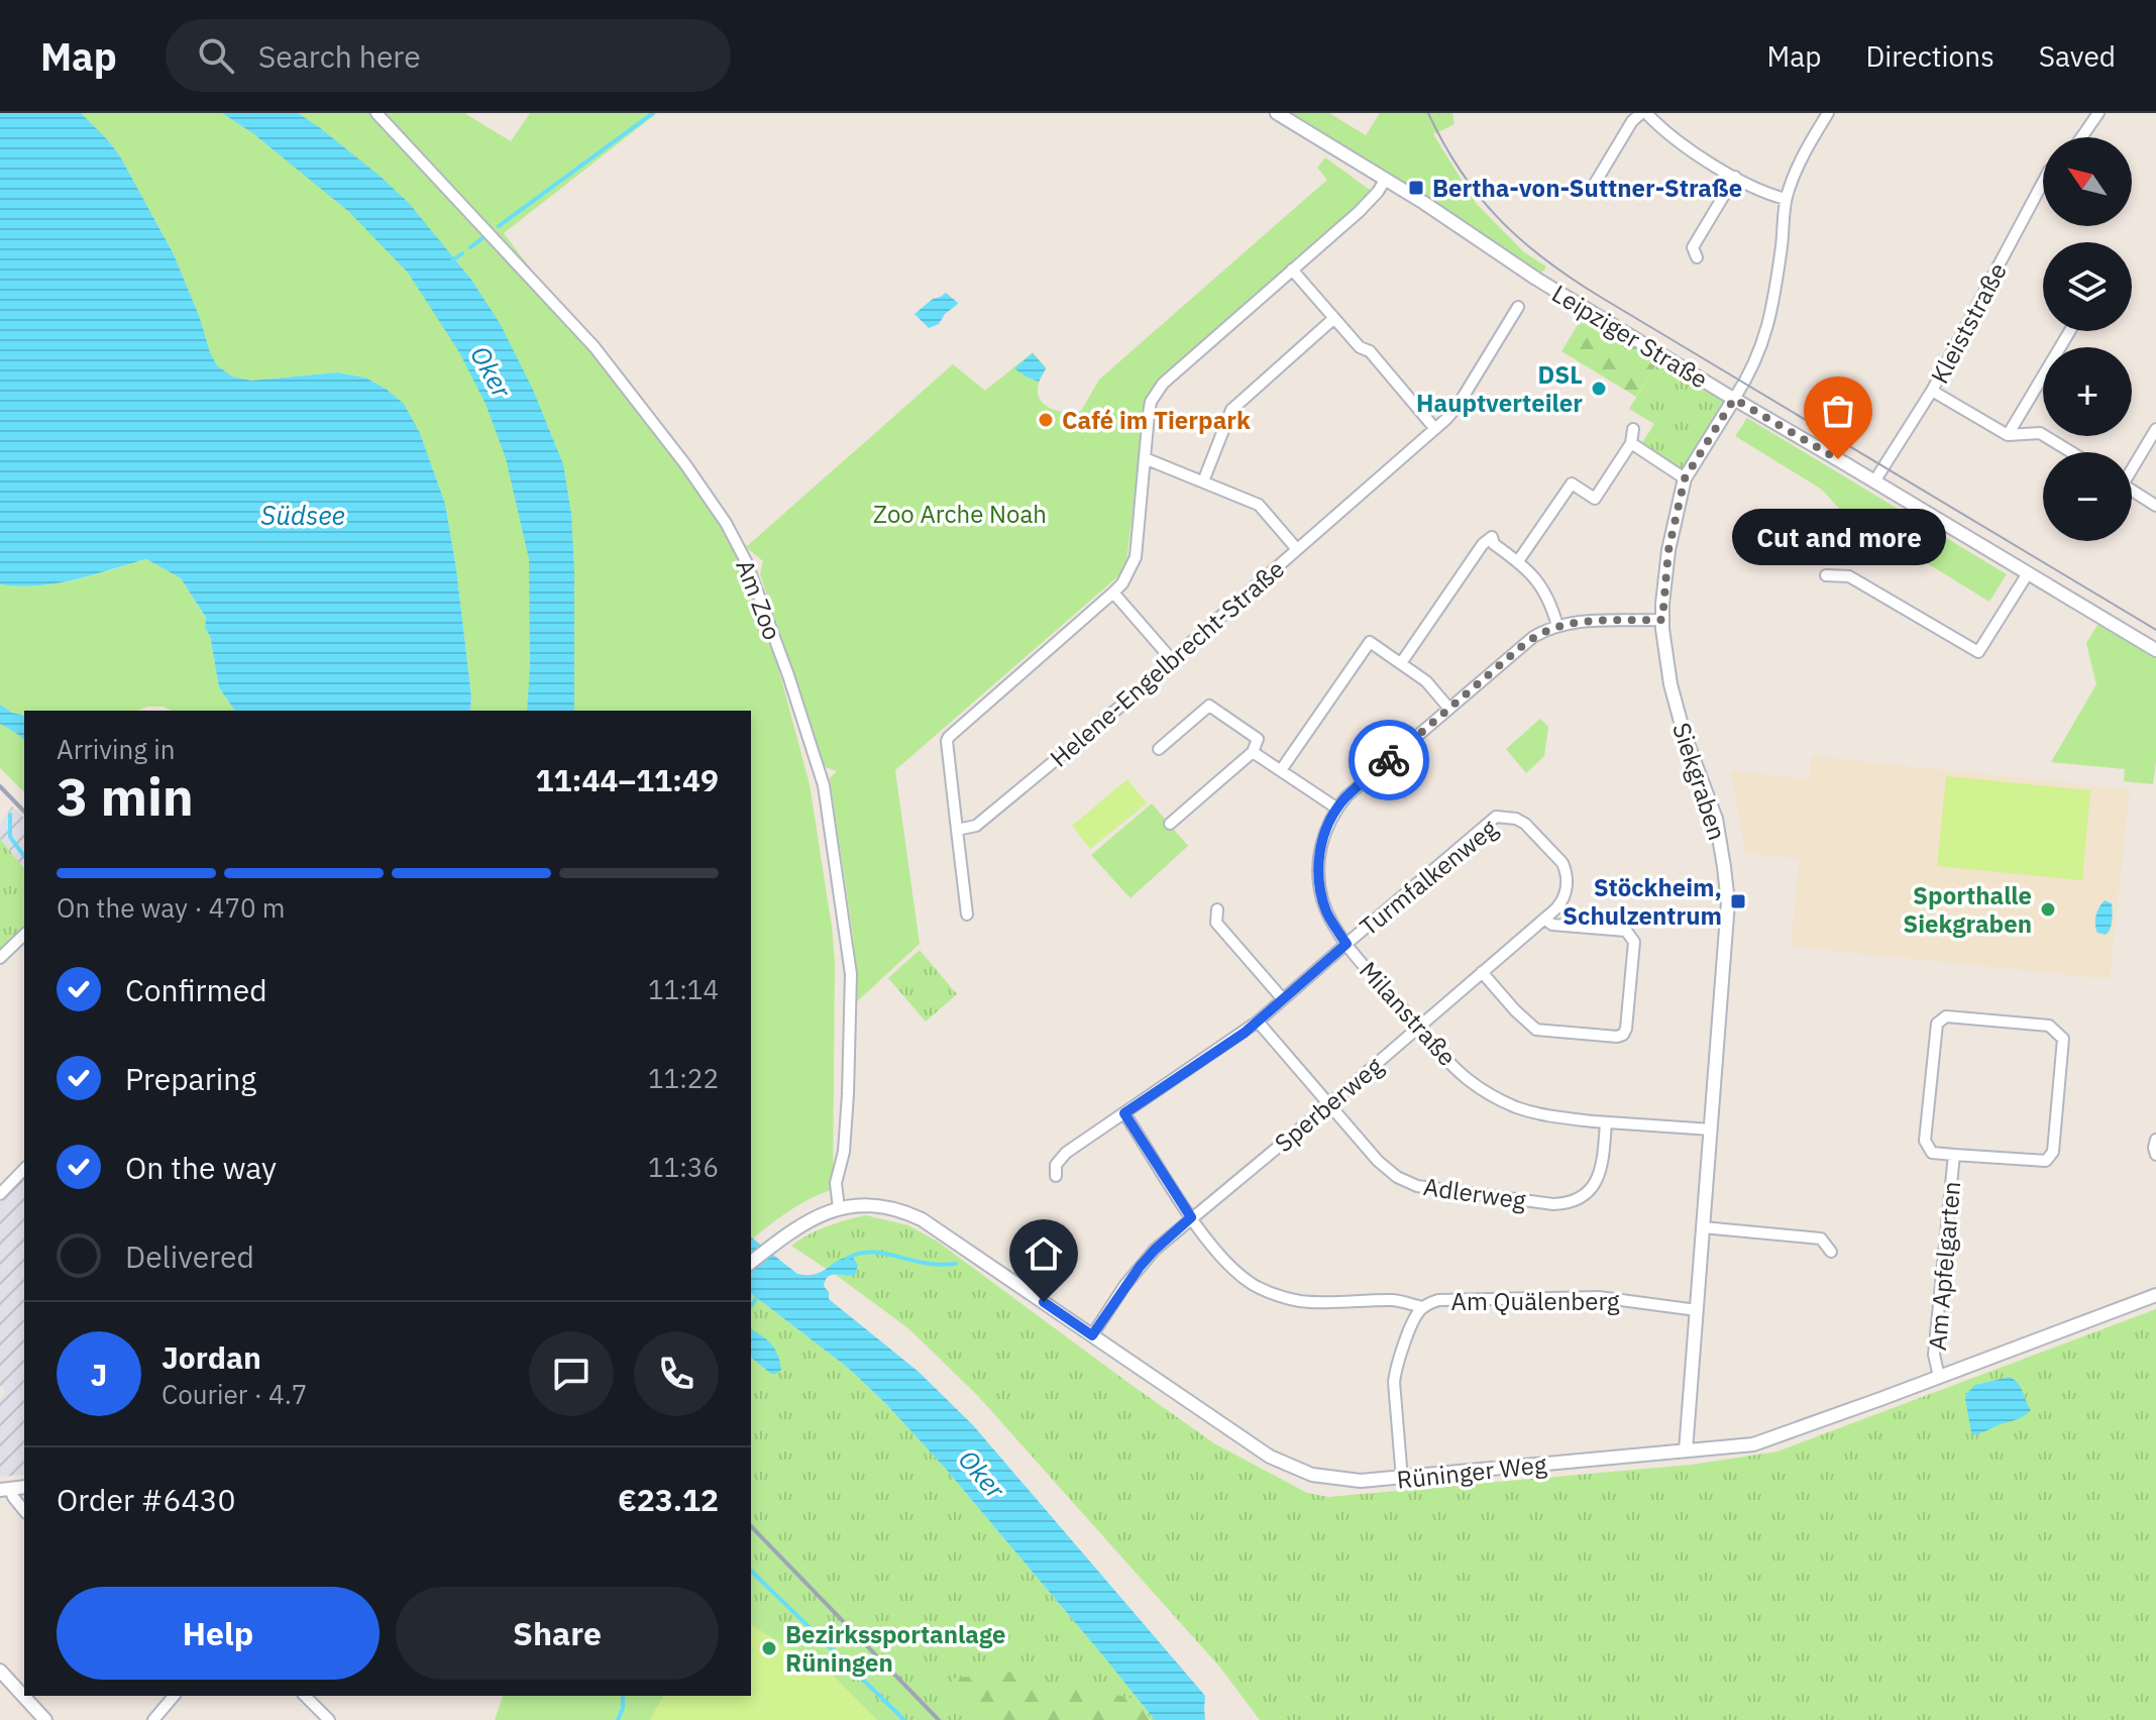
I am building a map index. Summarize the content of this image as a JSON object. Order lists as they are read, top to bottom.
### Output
{
  "streets": {
    "street": [
      "Kleiststraße",
      "Leipziger Straße",
      "Am Zoo",
      "Helene-Engelbrecht-Straße",
      "Siekgraben",
      "Turmfalkenweg",
      "Milanstraße",
      "Sperberweg",
      "Adlerweg",
      "Am Apfelgarten",
      "Am Quälenberg",
      "Rüninger Weg"
    ]
  },
  "crossings": [
    ["Kleiststraße", "Leipziger Straße"],
    ["Leipziger Straße", "Siekgraben"],
    ["Am Zoo", "Rüninger Weg"],
    ["Siekgraben", "Milanstraße"],
    ["Siekgraben", "Am Quälenberg"],
    ["Siekgraben", "Rüninger Weg"],
    ["Turmfalkenweg", "Milanstraße"],
    ["Turmfalkenweg", "Sperberweg"],
    ["Turmfalkenweg", "Adlerweg"],
    ["Turmfalkenweg", "Am Quälenberg"],
    ["Milanstraße", "Sperberweg"],
    ["Milanstraße", "Adlerweg"],
    ["Sperberweg", "Adlerweg"],
    ["Sperberweg", "Am Quälenberg"],
    ["Sperberweg", "Rüninger Weg"],
    ["Am Apfelgarten", "Rüninger Weg"],
    ["Am Quälenberg", "Rüninger Weg"]
  ],
  "water": ["Oker", "Südsee"],
  "parks": ["Zoo Arche Noah"],
  "places": {
    "transit": ["Bertha-von-Suttner-Straße", "Stöckheim, Schulzentrum"],
    "other": [
      "DSL Hauptverteiler",
      "Café im Tierpark",
      "Cut and more",
      "Sporthalle Siekgraben",
      "Bezirkssportanlage Rüningen"
    ]
  },
  "north": "top left",
  "page": {
    "header": "Map",
    "search": "Search here",
    "nav": ["Map", "Directions", "Saved"],
    "map_buttons": ["+", "−"],
    "bubble": "Cut and more",
    "heading": ["3 min", "Arriving in", "11:44–11:49"],
    "panel": [
      "Jordan",
      "Courier · 4.7",
      "Order #6430",
      "€23.12"
    ],
    "bar": "On the way · 470 m",
    "list": [
      ["Confirmed", "11:14"],
      ["Preparing", "11:22"],
      ["On the way", "11:36"],
      "Delivered"
    ],
    "round": "J",
    "buttons": ["Help", "Share"]
  }
}
